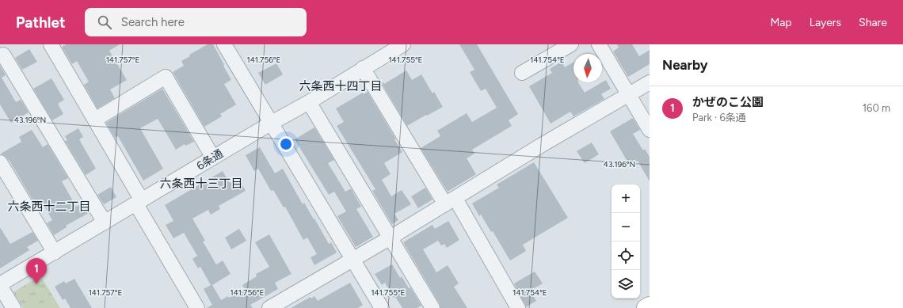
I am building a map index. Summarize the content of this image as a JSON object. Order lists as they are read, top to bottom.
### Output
{
  "streets": {
    "street": ["6条通"]
  },
  "districts": ["六条西十四丁目", "六条西十三丁目", "六条西十二丁目"],
  "north": "bottom",
  "page": {
    "header": "Pathlet",
    "search": "Search here",
    "nav": ["Map", "Layers", "Share"],
    "heading": "Nearby",
    "list": [
      {
        "mark": "1",
        "name": "かぜのこ公園",
        "note": "Park · 6条通",
        "value": "160 m"
      }
    ],
    "map_buttons": ["+", "−"],
    "pins": "1"
  },
  "coordinates": [
    "141.757°E",
    "141.756°E",
    "141.755°E",
    "141.754°E",
    "43.196°N"
  ]
}
